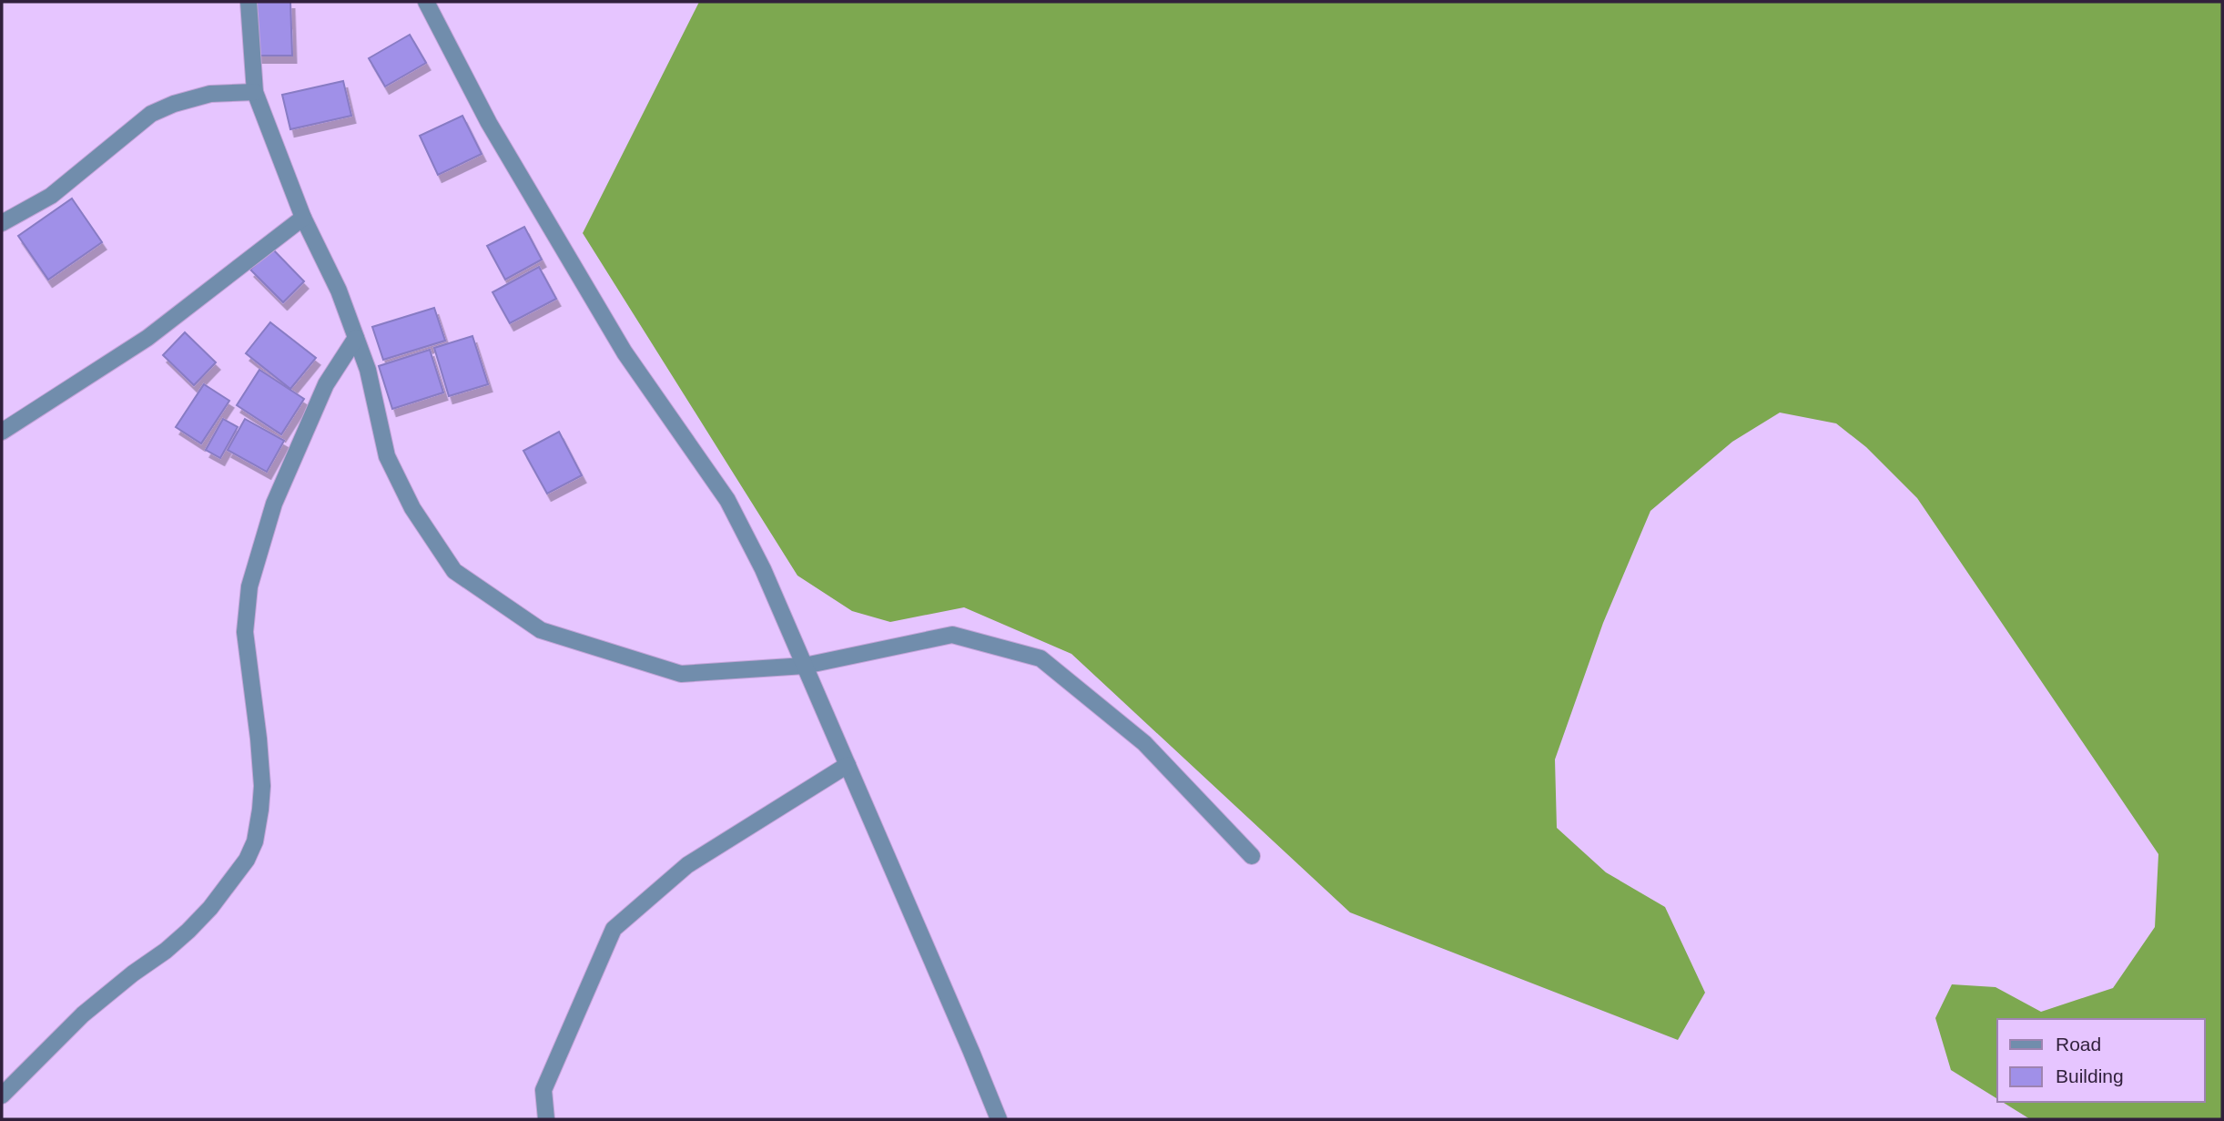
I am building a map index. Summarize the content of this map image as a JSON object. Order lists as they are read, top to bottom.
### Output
{
  "legend": ["Road", "Building"]
}
